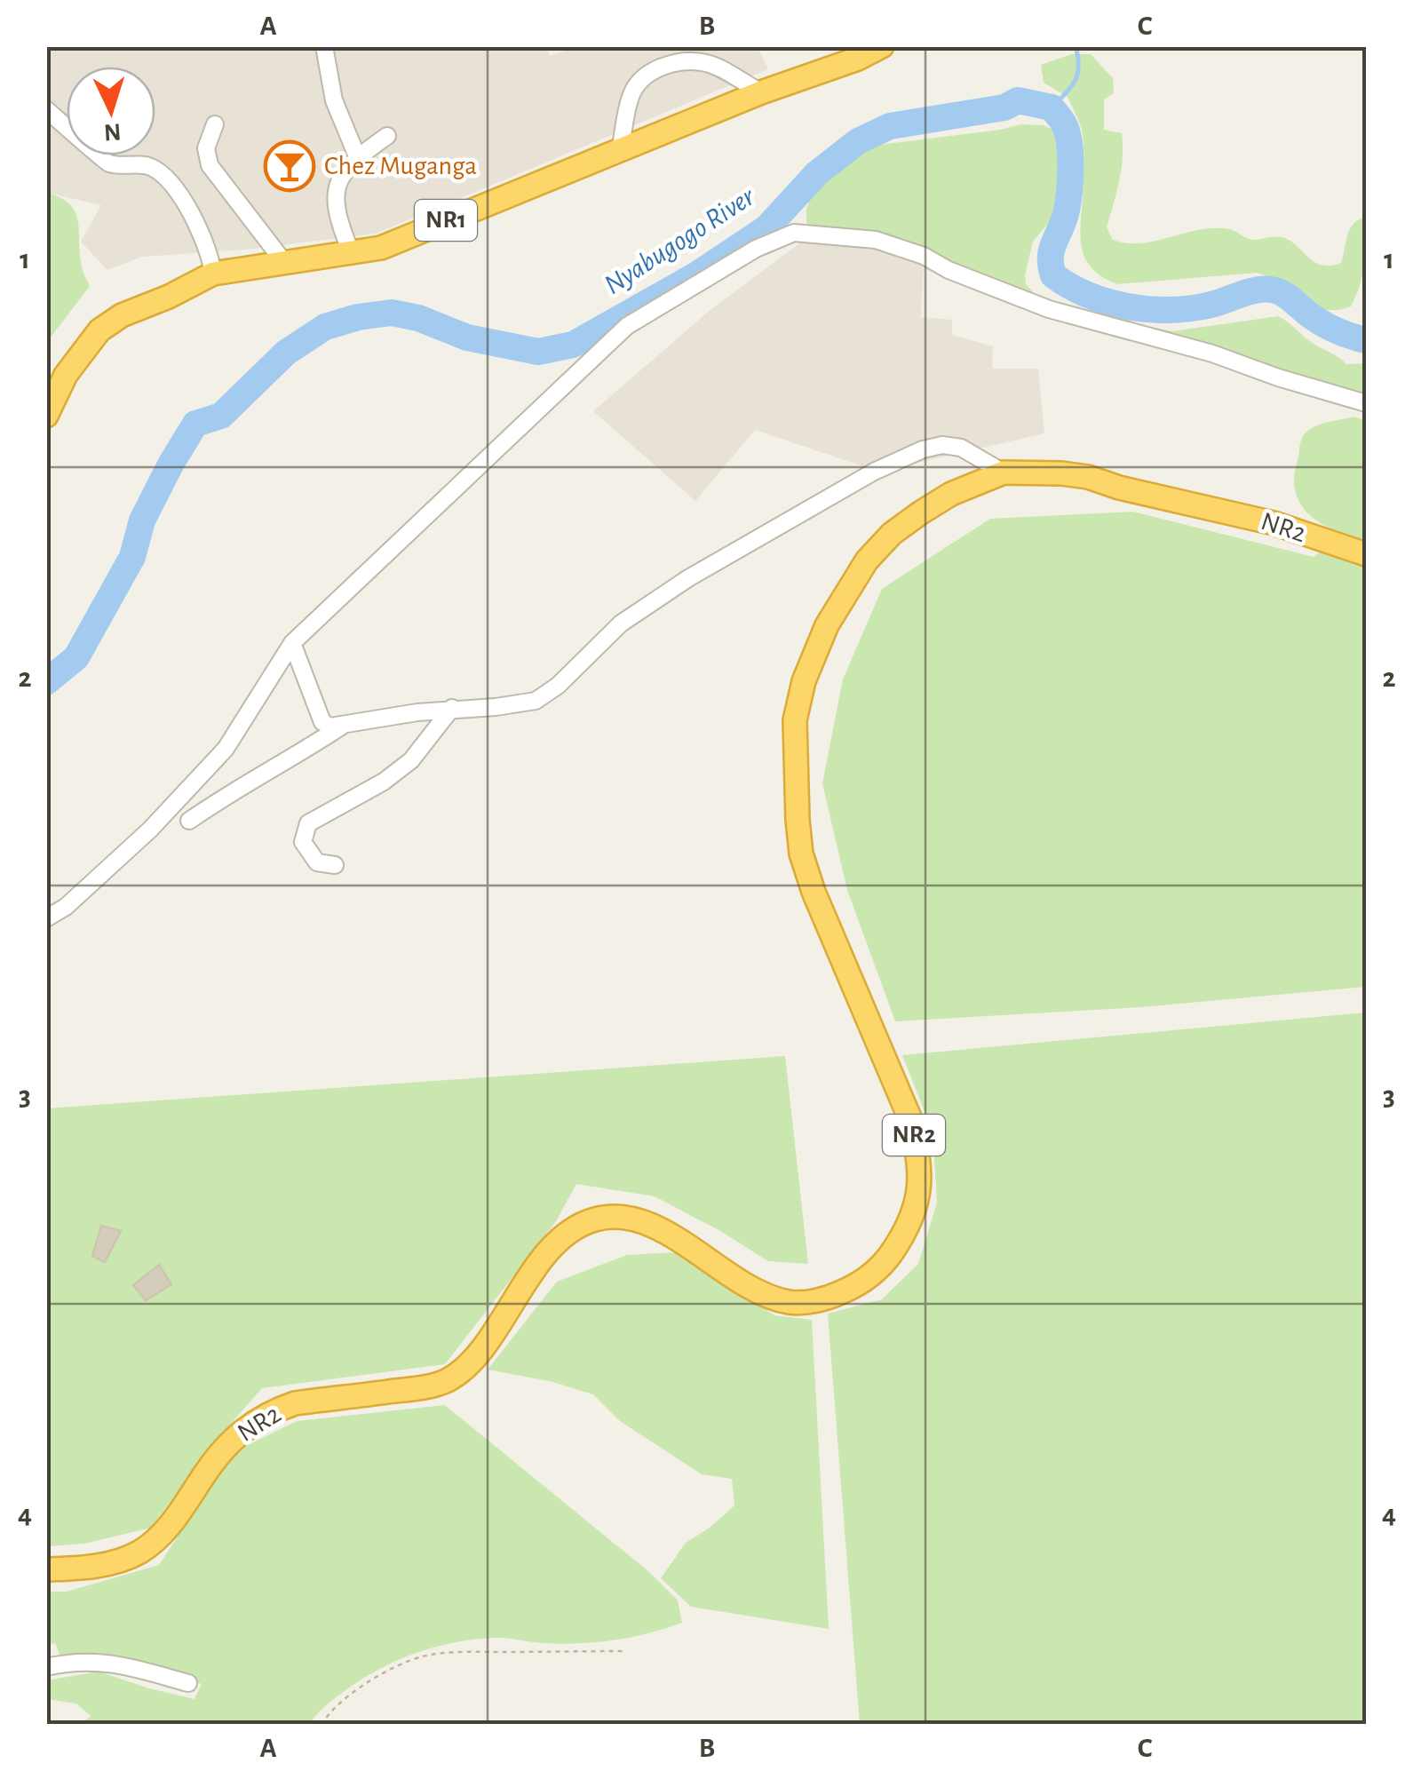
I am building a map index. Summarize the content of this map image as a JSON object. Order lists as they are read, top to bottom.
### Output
{
  "streets": {
    "highway": ["NR1", "NR2"]
  },
  "water": ["Nyabugogo River"],
  "places": {
    "bar": ["Chez Muganga"]
  },
  "north": "bottom",
  "grid": {
    "columns": ["A", "B", "C"],
    "rows": [
      "1",
      "2",
      "3",
      "4"
    ]
  }
}
